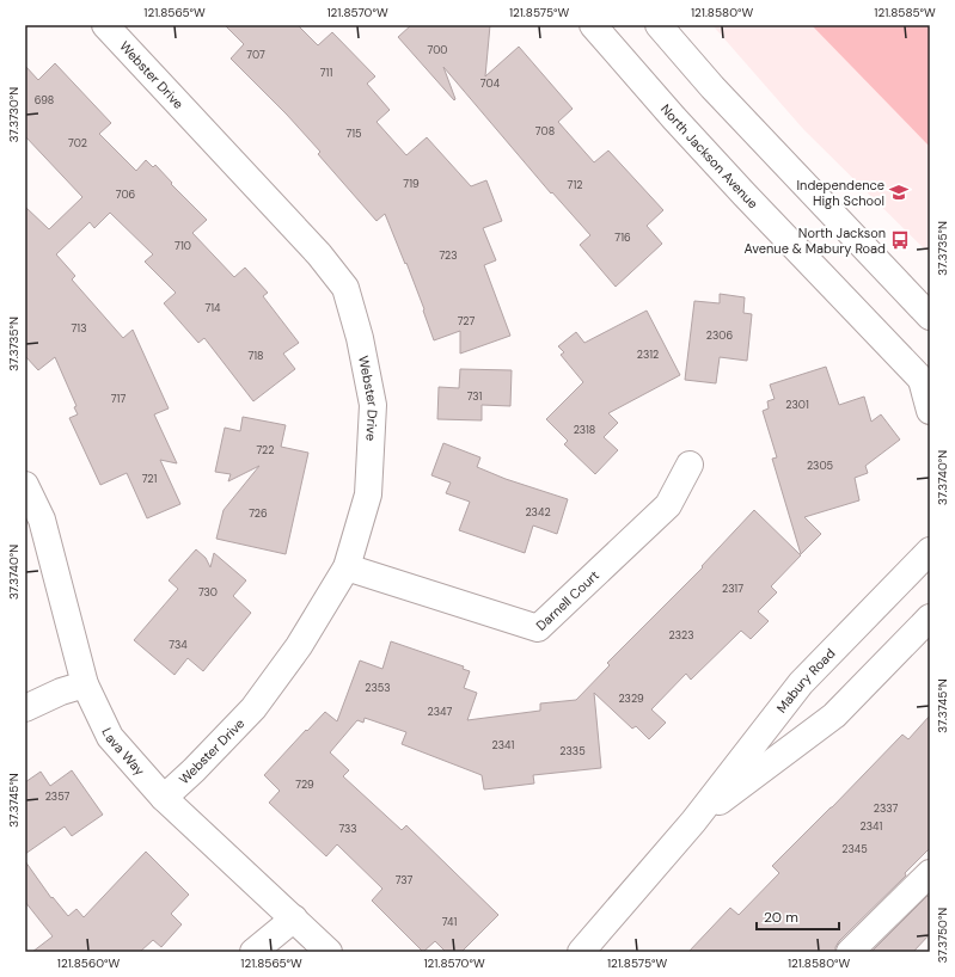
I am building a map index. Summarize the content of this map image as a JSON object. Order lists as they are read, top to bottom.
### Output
{
  "streets": {
    "street": [
      "Webster Drive",
      "North Jackson Avenue",
      "Darnell Court",
      "Mabury Road",
      "Lava Way"
    ]
  },
  "crossings": [
    ["Webster Drive", "Darnell Court"],
    ["Webster Drive", "Lava Way"]
  ],
  "places": {
    "school or university": ["Independence High School"],
    "bus stop": ["North Jackson Avenue & Mabury Road"]
  },
  "house_numbers": [
    "700",
    "707",
    "711",
    "704",
    "698",
    "708",
    "715",
    "702",
    "719",
    "712",
    "706",
    "716",
    "710",
    "723",
    "714",
    "727",
    "713",
    "2306",
    "2312",
    "718",
    "731",
    "717",
    "2301",
    "2318",
    "722",
    "2305",
    "721",
    "2342",
    "726",
    "2317",
    "730",
    "2323",
    "734",
    "2353",
    "2329",
    "2347",
    "2341",
    "2335",
    "729",
    "2357",
    "2337",
    "2341",
    "733",
    "2345",
    "737",
    "741"
  ],
  "scale_bar": "20 m",
  "coordinates": [
    "121.8565°W",
    "121.8570°W",
    "121.8575°W",
    "121.8580°W",
    "121.8585°W",
    "37.3730°N",
    "37.3735°N",
    "37.3740°N",
    "37.3745°N",
    "37.3750°N",
    "121.8560°W"
  ]
}
